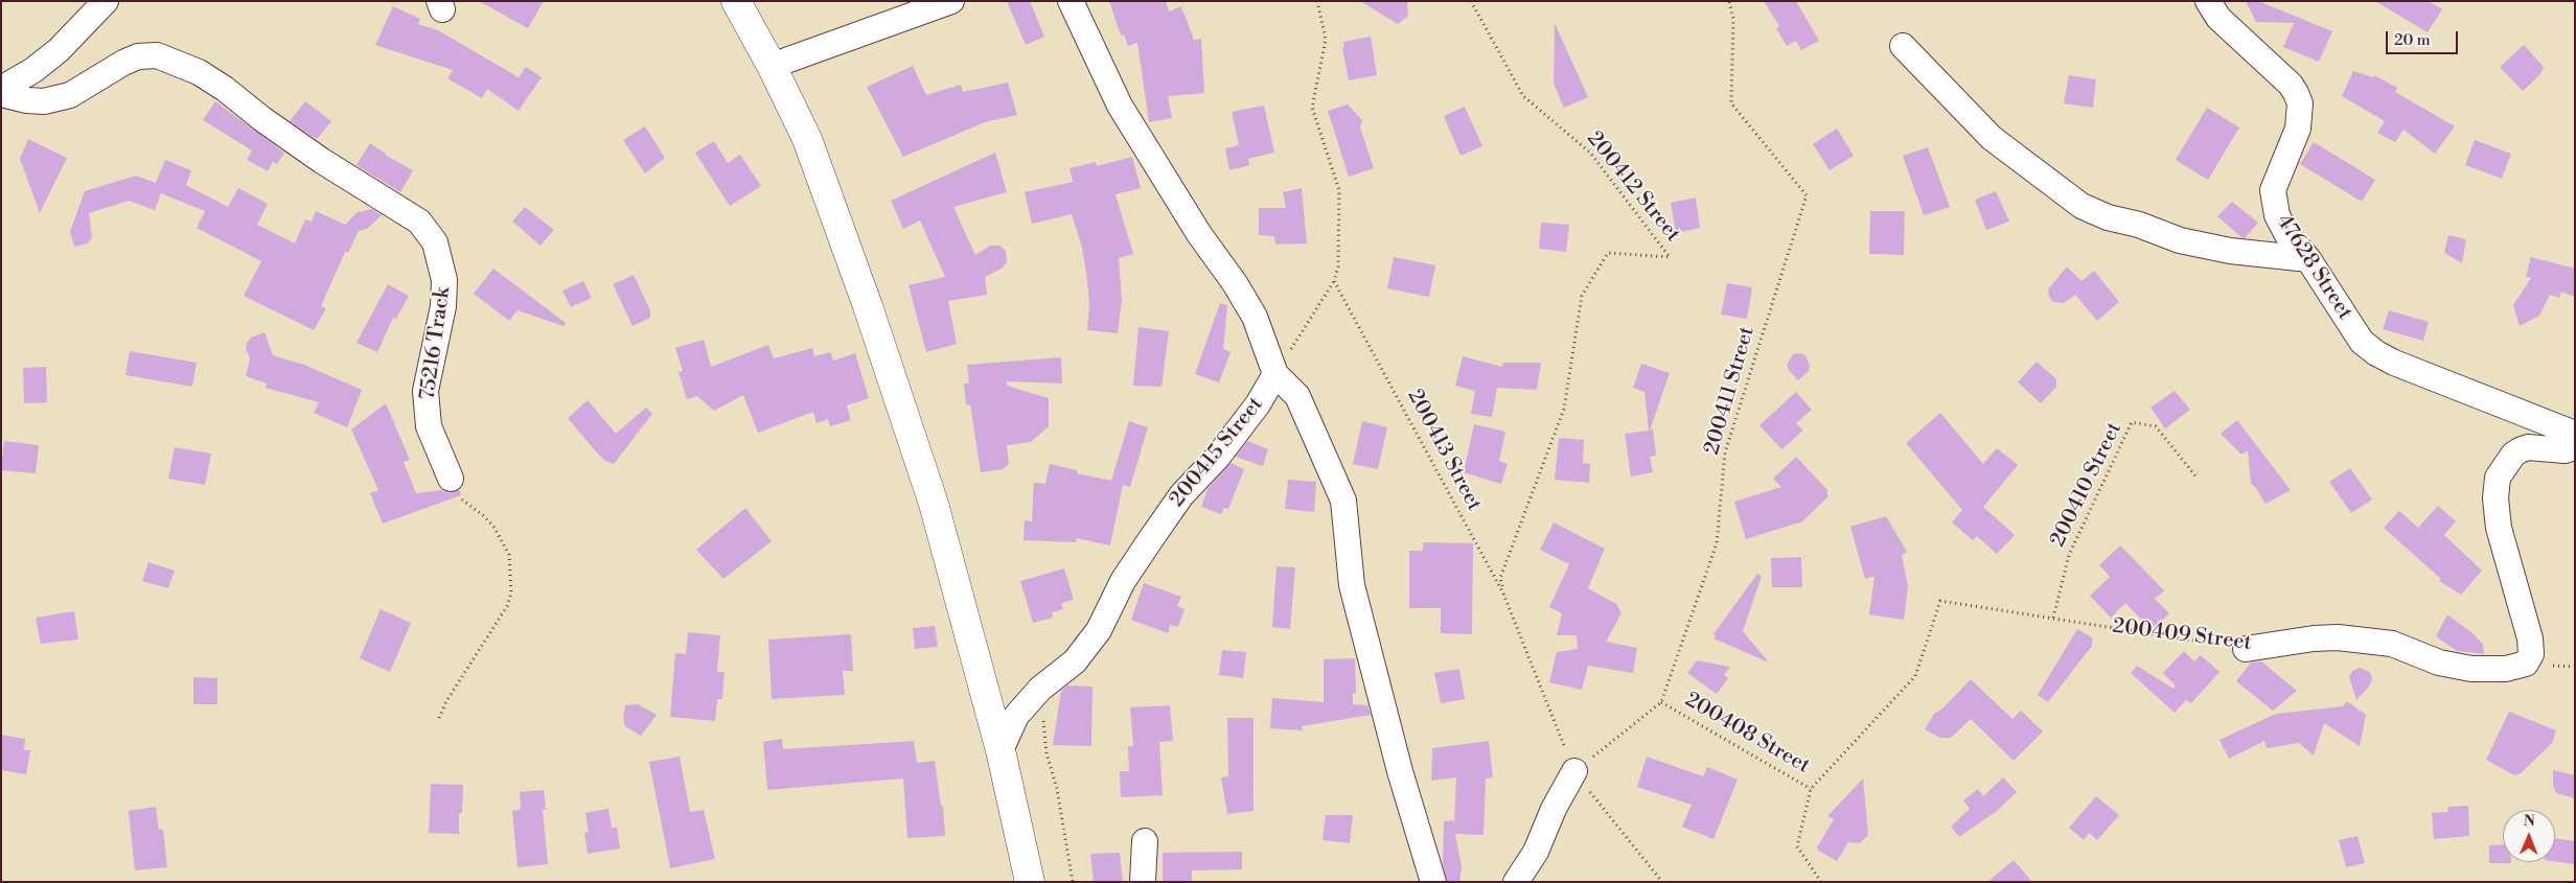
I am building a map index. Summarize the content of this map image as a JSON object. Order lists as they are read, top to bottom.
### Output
{
  "streets": {
    "street": [
      "47628 Street",
      "75216 Track",
      "200415 Street",
      "200409 Street"
    ],
    "path": [
      "200412 Street",
      "200411 Street",
      "200413 Street",
      "200410 Street",
      "200408 Street"
    ]
  },
  "crossings": [
    ["200412 Street", "200413 Street"],
    ["200411 Street", "200408 Street"],
    ["200410 Street", "200409 Street"],
    ["200409 Street", "200408 Street"]
  ],
  "scale_bar": "20 m",
  "north": "top"
}
